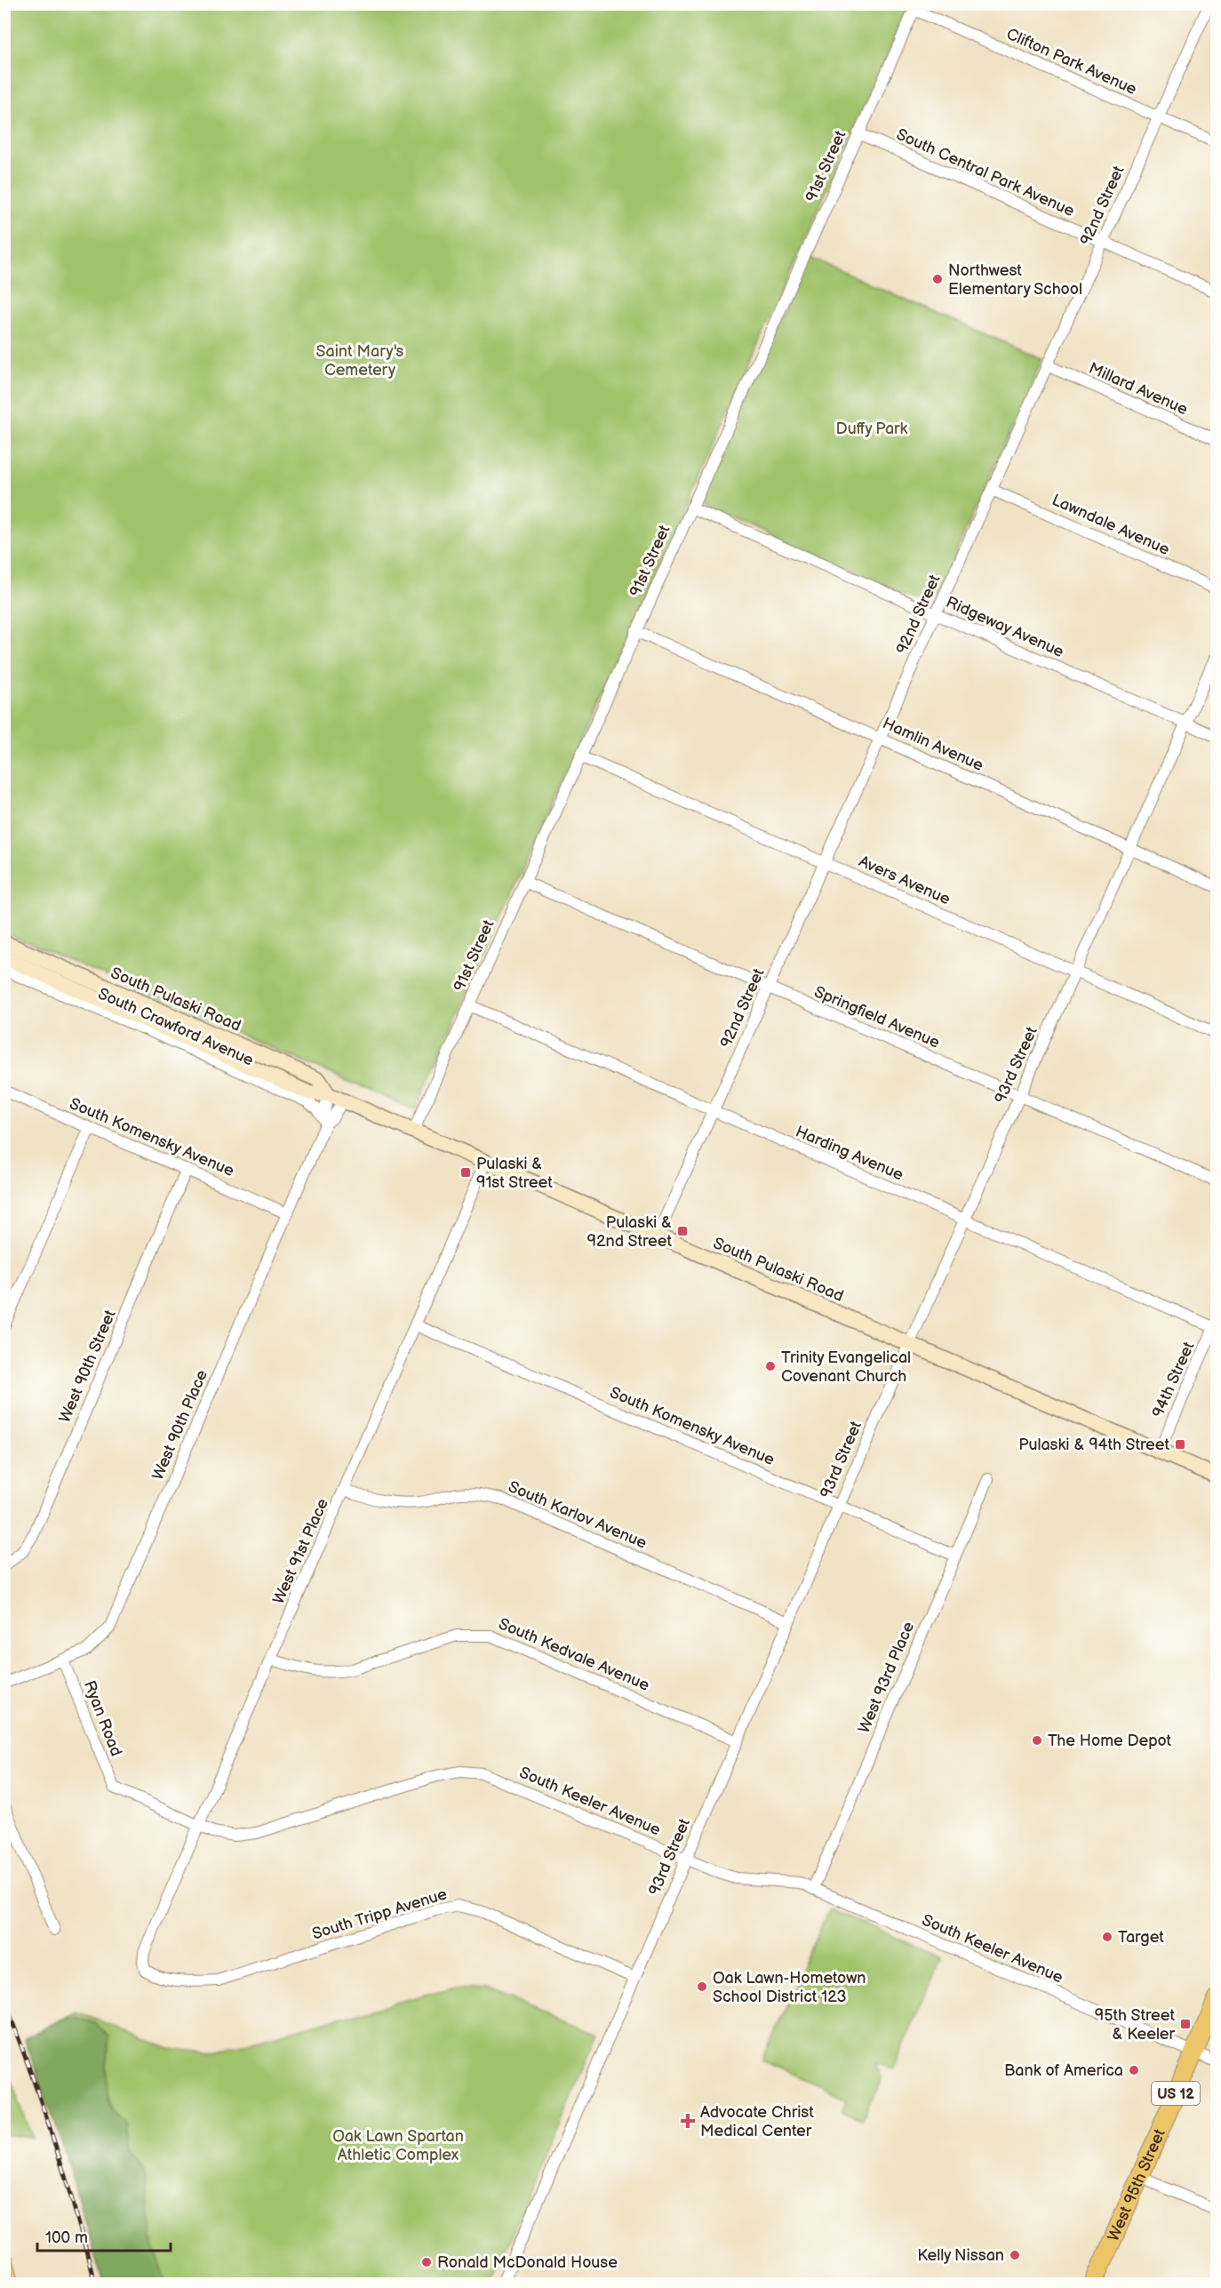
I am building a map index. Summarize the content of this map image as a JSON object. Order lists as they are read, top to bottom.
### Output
{
  "streets": {
    "main road": ["South Pulaski Road", "US 12", "West 95th Street"],
    "street": [
      "Clifton Park Avenue",
      "91st Street",
      "South Central Park Avenue",
      "92nd Street",
      "Millard Avenue",
      "Lawndale Avenue",
      "Ridgeway Avenue",
      "Hamlin Avenue",
      "Avers Avenue",
      "Springfield Avenue",
      "South Crawford Avenue",
      "93rd Street",
      "South Komensky Avenue",
      "Harding Avenue",
      "West 90th Street",
      "94th Street",
      "West 90th Place",
      "South Karlov Avenue",
      "West 91st Place",
      "South Kedvale Avenue",
      "West 93rd Place",
      "Ryan Road",
      "South Keeler Avenue",
      "South Tripp Avenue"
    ]
  },
  "crossings": [
    ["Clifton Park Avenue", "91st Street"],
    ["Clifton Park Avenue", "92nd Street"],
    ["91st Street", "South Central Park Avenue"],
    ["91st Street", "Ridgeway Avenue"],
    ["91st Street", "Hamlin Avenue"],
    ["91st Street", "Avers Avenue"],
    ["91st Street", "South Pulaski Road"],
    ["91st Street", "Springfield Avenue"],
    ["91st Street", "Harding Avenue"],
    ["South Central Park Avenue", "92nd Street"],
    ["92nd Street", "Millard Avenue"],
    ["92nd Street", "Lawndale Avenue"],
    ["92nd Street", "Ridgeway Avenue"],
    ["92nd Street", "Hamlin Avenue"],
    ["92nd Street", "Avers Avenue"],
    ["92nd Street", "South Pulaski Road"],
    ["92nd Street", "Springfield Avenue"],
    ["92nd Street", "Harding Avenue"],
    ["Ridgeway Avenue", "93rd Street"],
    ["Hamlin Avenue", "93rd Street"],
    ["Avers Avenue", "93rd Street"],
    ["South Pulaski Road", "93rd Street"],
    ["South Pulaski Road", "94th Street"],
    ["South Pulaski Road", "West 90th Place"],
    ["South Pulaski Road", "West 91st Place"],
    ["Springfield Avenue", "93rd Street"],
    ["South Crawford Avenue", "West 90th Place"],
    ["93rd Street", "South Komensky Avenue"],
    ["93rd Street", "Harding Avenue"],
    ["93rd Street", "South Karlov Avenue"],
    ["93rd Street", "South Kedvale Avenue"],
    ["93rd Street", "South Keeler Avenue"],
    ["93rd Street", "South Tripp Avenue"],
    ["South Komensky Avenue", "West 90th Street"],
    ["South Komensky Avenue", "West 90th Place"],
    ["South Komensky Avenue", "West 91st Place"],
    ["South Komensky Avenue", "West 93rd Place"],
    ["Harding Avenue", "94th Street"],
    ["West 90th Place", "Ryan Road"],
    ["South Karlov Avenue", "West 91st Place"],
    ["West 91st Place", "South Kedvale Avenue"],
    ["West 91st Place", "South Keeler Avenue"],
    ["West 91st Place", "South Tripp Avenue"],
    ["West 93rd Place", "South Keeler Avenue"],
    ["Ryan Road", "South Keeler Avenue"],
    ["South Keeler Avenue", "West 95th Street"]
  ],
  "parks": ["Saint Mary's Cemetery", "Duffy Park", "Oak Lawn Spartan Athletic Complex"],
  "places": {
    "other": [
      "Northwest Elementary School",
      "Trinity Evangelical Covenant Church",
      "The Home Depot",
      "Target",
      "Oak Lawn-Hometown School District 123",
      "Bank of America",
      "Kelly Nissan",
      "Ronald McDonald House"
    ],
    "transit": [
      "Pulaski & 91st Street",
      "Pulaski & 92nd Street",
      "Pulaski & 94th Street",
      "95th Street & Keeler"
    ],
    "health": ["Advocate Christ Medical Center"]
  },
  "scale_bar": "100 m"
}
